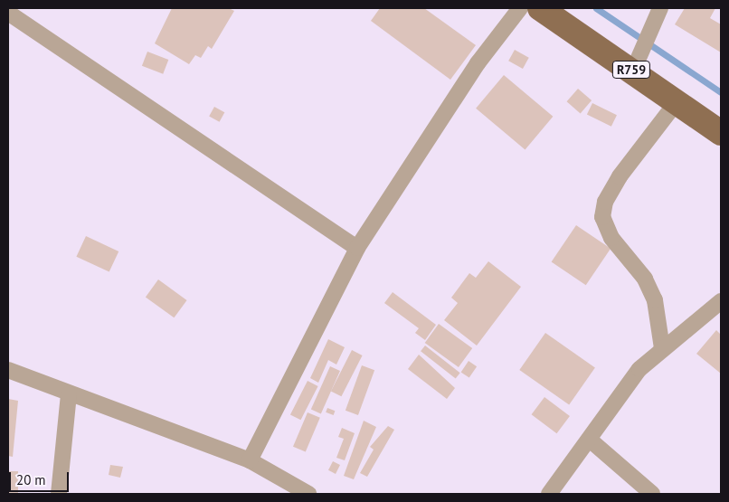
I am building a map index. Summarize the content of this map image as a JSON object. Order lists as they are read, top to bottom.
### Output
{
  "streets": {
    "main road": ["R759"]
  },
  "scale_bar": "20 m"
}
